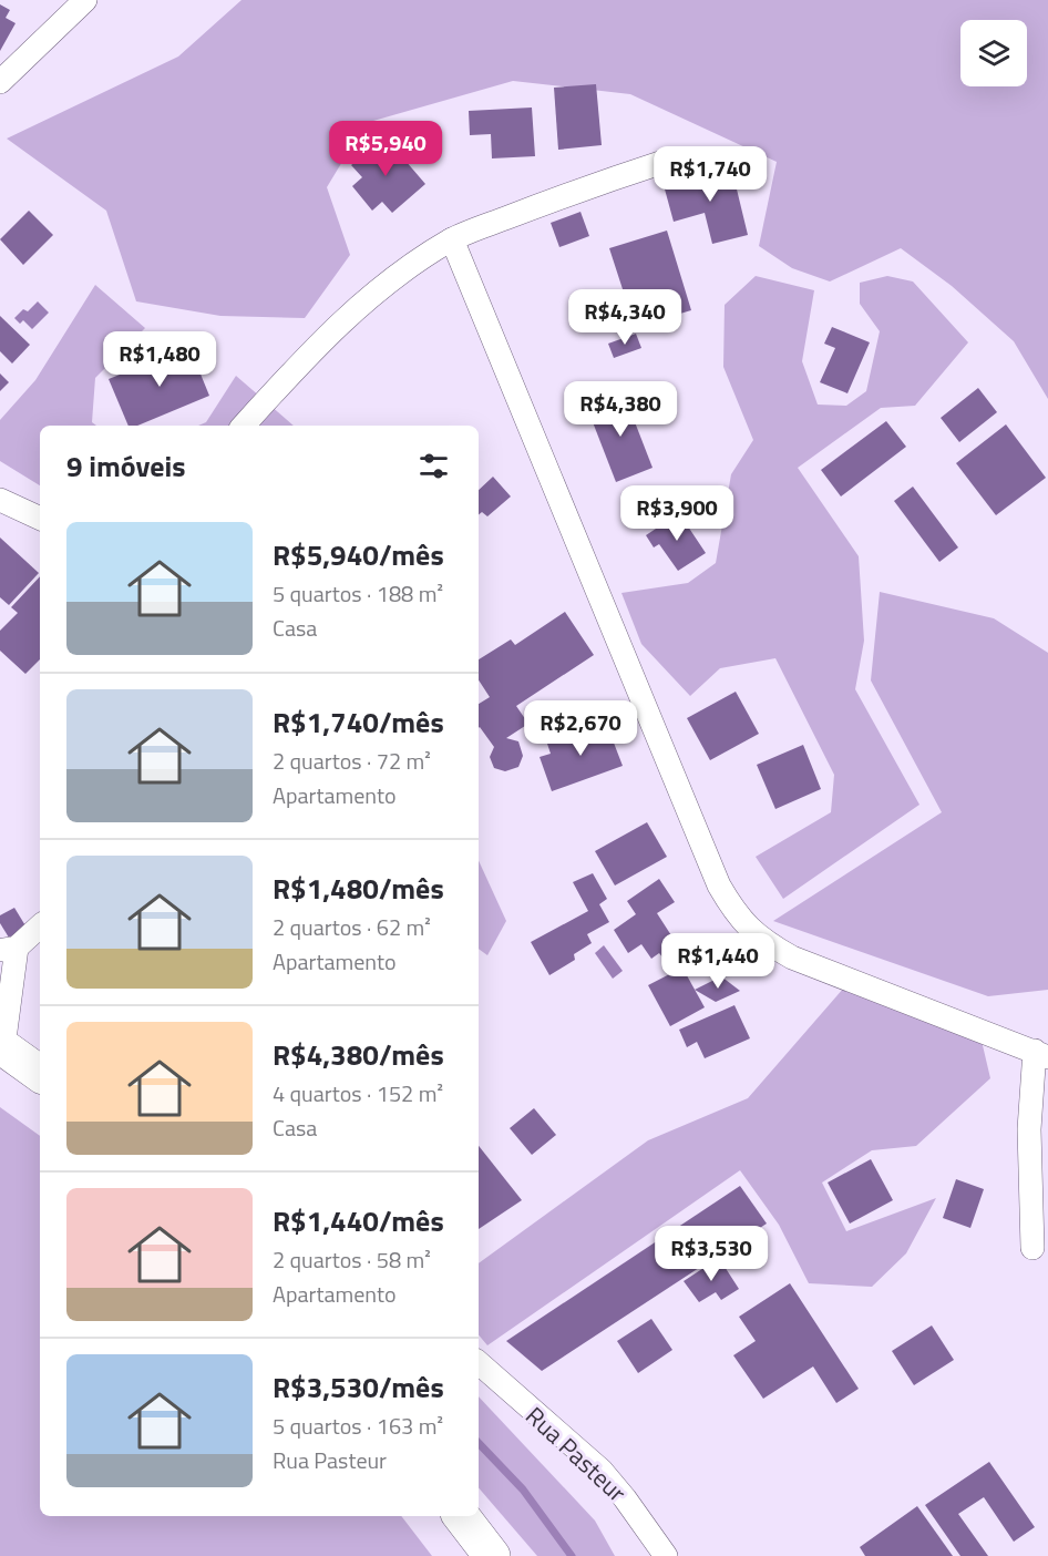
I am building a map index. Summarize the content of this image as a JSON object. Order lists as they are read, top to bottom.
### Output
{
  "streets": {
    "street": ["Rua Pasteur"]
  },
  "page": {
    "price": [
      "R$5,940",
      "R$1,740",
      "R$4,340",
      "R$1,480",
      "R$4,380",
      "R$3,900",
      "R$2,670",
      "R$1,440",
      "R$3,530"
    ],
    "heading": "9 imóveis",
    "list": [
      {
        "name": "R$5,940/mês",
        "note": "5 quartos · 188 m² · Casa"
      },
      {
        "name": "R$1,740/mês",
        "note": "2 quartos · 72 m² · Apartamento"
      },
      {
        "name": "R$1,480/mês",
        "note": "2 quartos · 62 m² · Apartamento"
      },
      {
        "name": "R$4,380/mês",
        "note": "4 quartos · 152 m² · Casa"
      },
      {
        "name": "R$1,440/mês",
        "note": "2 quartos · 58 m² · Apartamento"
      },
      {
        "name": "R$3,530/mês",
        "note": "5 quartos · 163 m² · Rua Pasteur"
      }
    ]
  }
}
